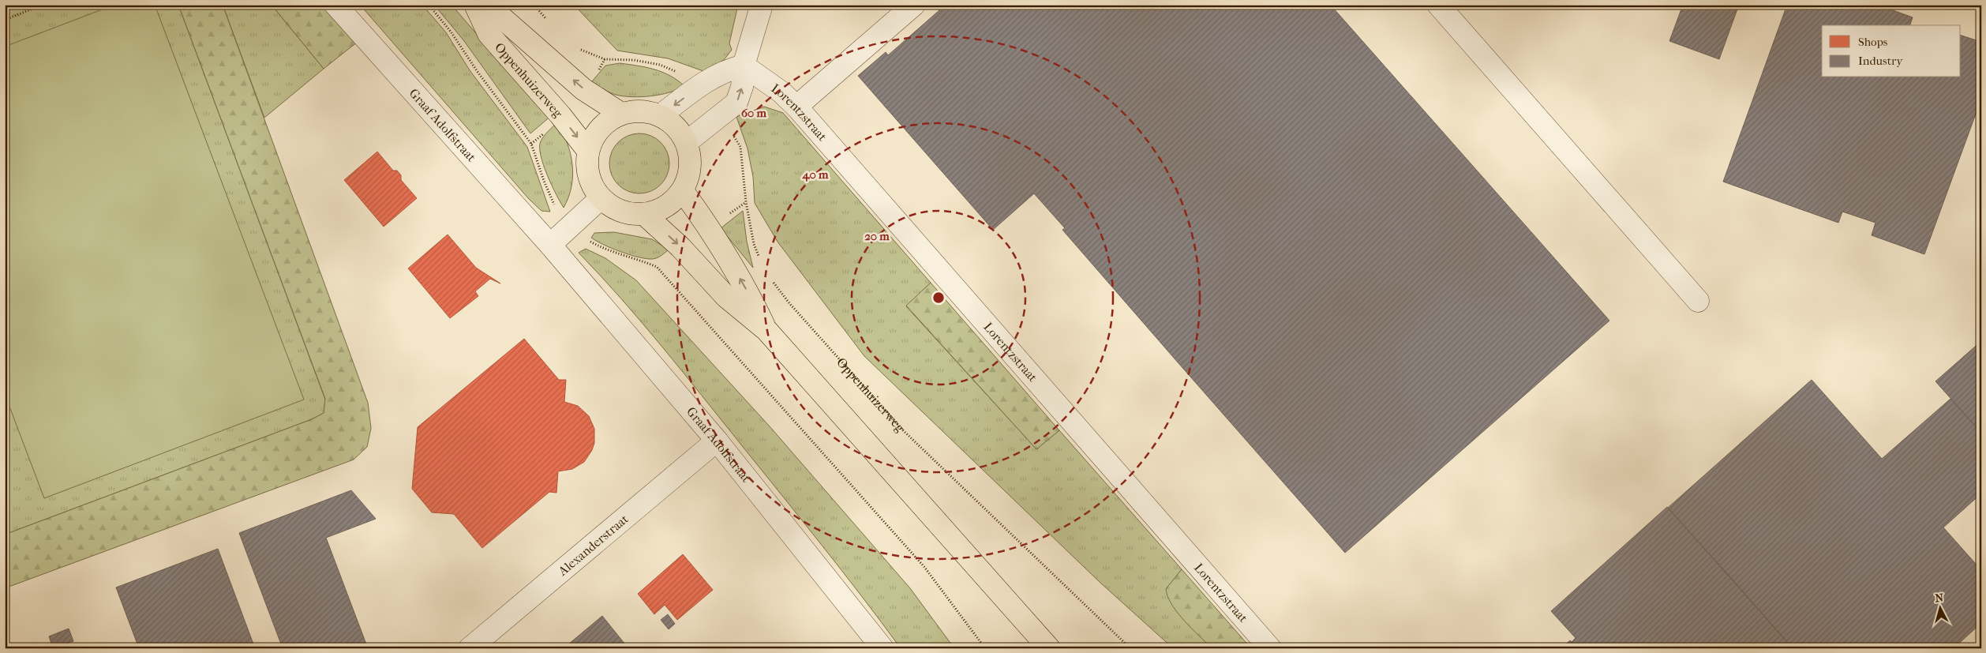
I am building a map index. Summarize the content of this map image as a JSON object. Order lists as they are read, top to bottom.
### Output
{
  "streets": {
    "main road": ["Oppenhuizerweg"],
    "street": ["Lorentzstraat", "Graaf Adolfstraat", "Alexanderstraat"]
  },
  "crossings": [
    ["Graaf Adolfstraat", "Alexanderstraat"]
  ],
  "legend": ["Shops", "Industry"],
  "north": "top",
  "rings": ["60 m", "40 m", "20 m"]
}
